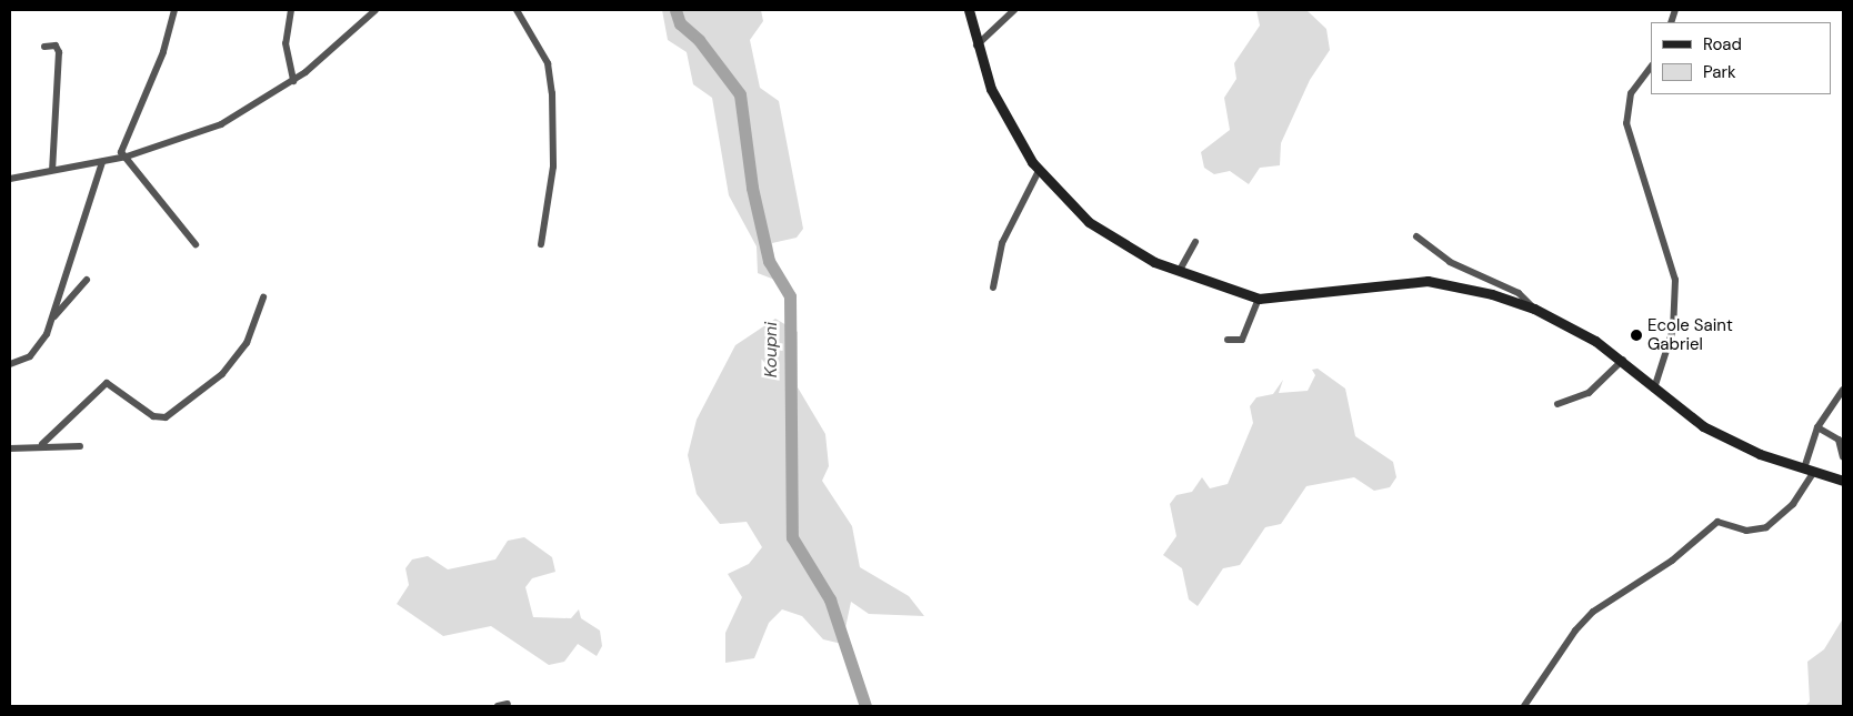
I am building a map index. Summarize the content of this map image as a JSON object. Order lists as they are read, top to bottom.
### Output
{
  "water": ["Koupni"],
  "places": ["Ecole Saint Gabriel"],
  "legend": ["Road", "Park"]
}
